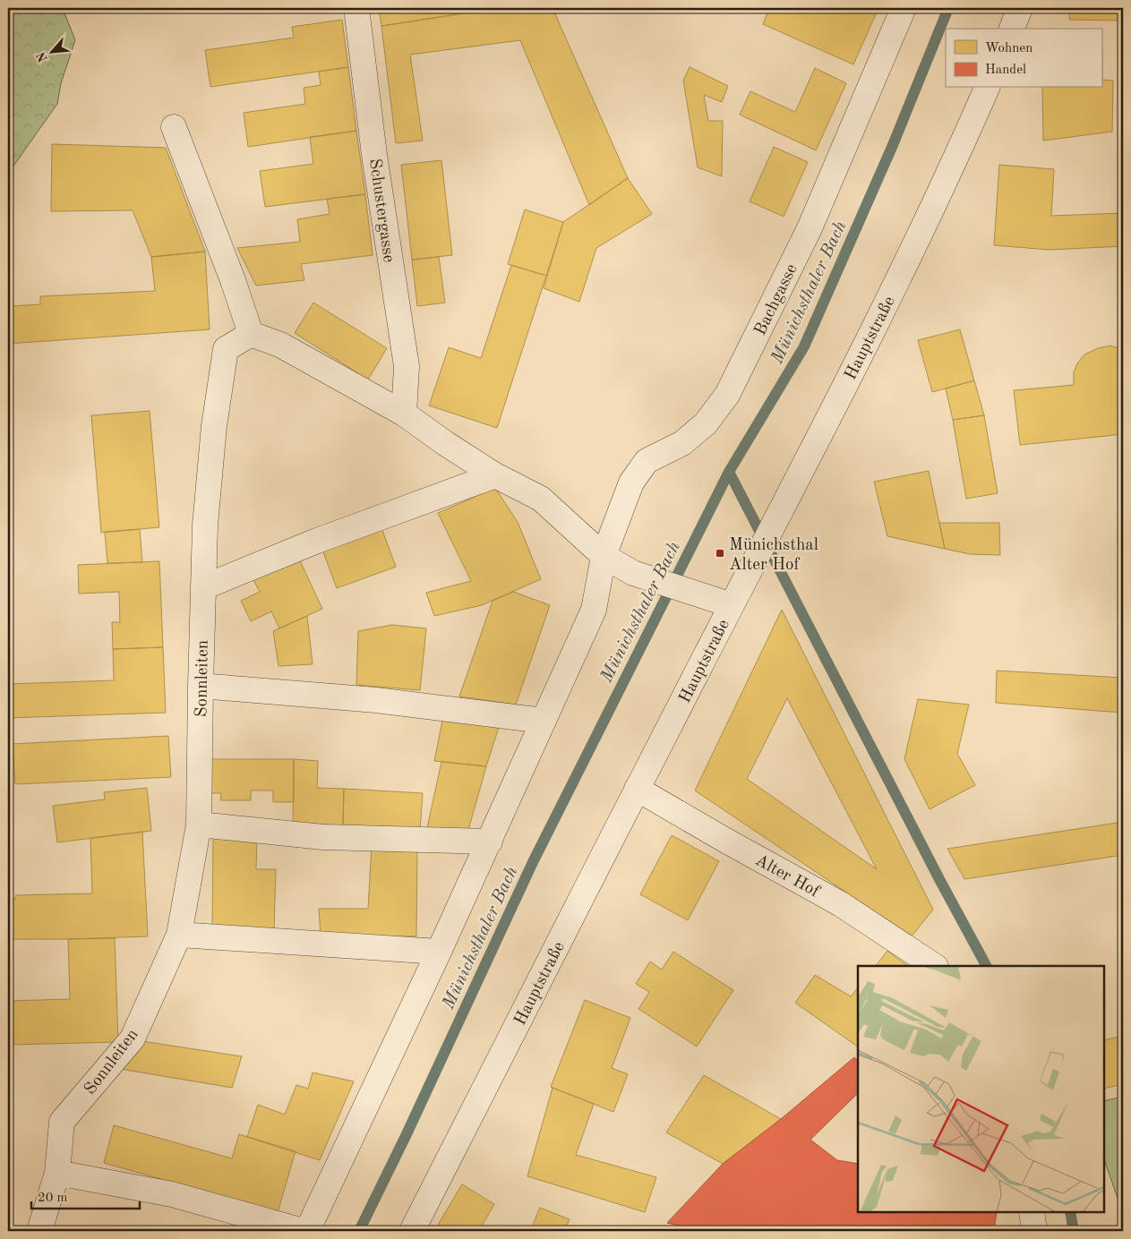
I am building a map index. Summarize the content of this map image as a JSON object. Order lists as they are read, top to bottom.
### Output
{
  "streets": {
    "street": [
      "Schustergasse",
      "Bachgasse",
      "Hauptstraße",
      "Sonnleiten",
      "Alter Hof"
    ]
  },
  "crossings": [
    ["Hauptstraße", "Alter Hof"]
  ],
  "water": ["Münichsthaler Bach"],
  "places": {
    "transit": ["Münichsthal Alter Hof"]
  },
  "legend": ["Wohnen", "Handel"],
  "scale_bar": "20 m",
  "north": "bottom left"
}
